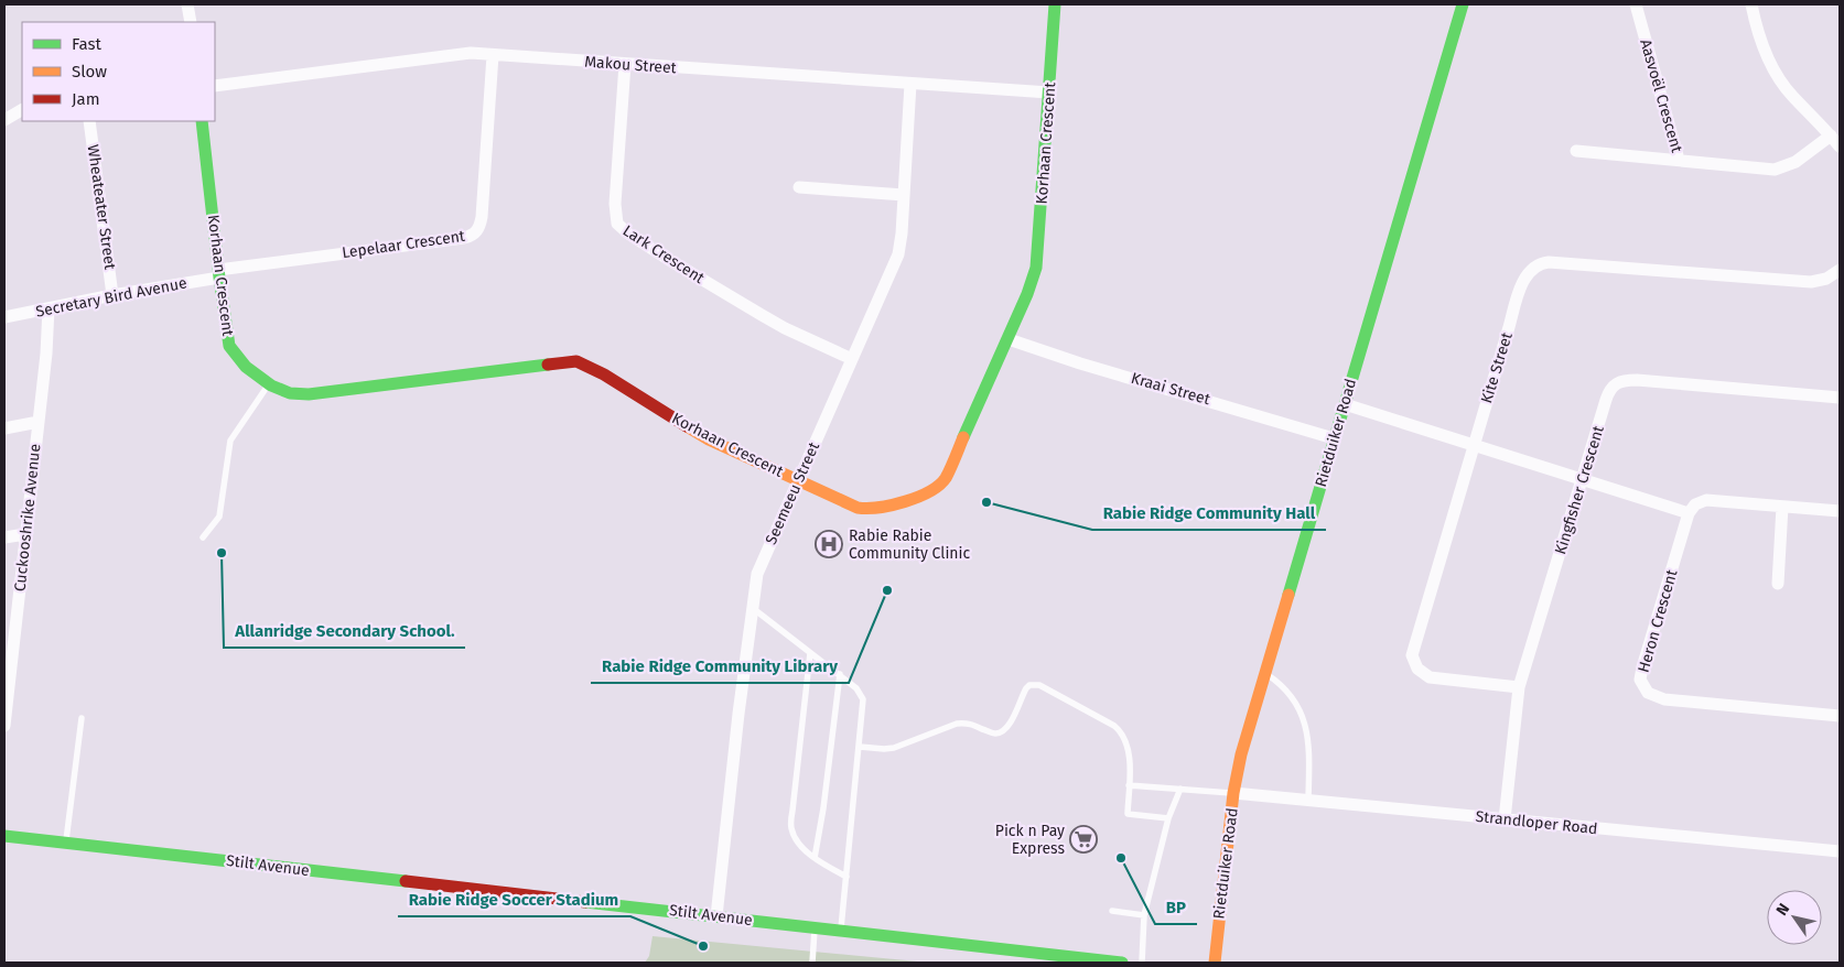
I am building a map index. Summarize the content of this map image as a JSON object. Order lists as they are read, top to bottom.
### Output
{
  "streets": {
    "street": [
      "Makou Street",
      "Aasvoël Crescent",
      "Korhaan Crescent",
      "Wheateater Street",
      "Lepelaar Crescent",
      "Lark Crescent",
      "Secretary Bird Avenue",
      "Kite Street",
      "Kraai Street",
      "Rietduiker Road",
      "Kingfisher Crescent",
      "Seemeeu Street",
      "Cuckooshrike Avenue",
      "Heron Crescent",
      "Strandloper Road",
      "Stilt Avenue"
    ]
  },
  "crossings": [
    ["Makou Street", "Korhaan Crescent"],
    ["Makou Street", "Lepelaar Crescent"],
    ["Makou Street", "Lark Crescent"],
    ["Makou Street", "Seemeeu Street"],
    ["Korhaan Crescent", "Lepelaar Crescent"],
    ["Korhaan Crescent", "Secretary Bird Avenue"],
    ["Korhaan Crescent", "Kraai Street"],
    ["Korhaan Crescent", "Seemeeu Street"],
    ["Wheateater Street", "Secretary Bird Avenue"],
    ["Lepelaar Crescent", "Secretary Bird Avenue"],
    ["Lark Crescent", "Seemeeu Street"],
    ["Secretary Bird Avenue", "Cuckooshrike Avenue"],
    ["Kite Street", "Kingfisher Crescent"],
    ["Kraai Street", "Rietduiker Road"],
    ["Rietduiker Road", "Strandloper Road"],
    ["Kingfisher Crescent", "Strandloper Road"],
    ["Seemeeu Street", "Stilt Avenue"]
  ],
  "places": {
    "other": [
      "Rabie Ridge Community Hall",
      "Allanridge Secondary School.",
      "Rabie Ridge Community Library",
      "BP",
      "Rabie Ridge Soccer Stadium"
    ],
    "hospital": ["Rabie Rabie Community Clinic"],
    "supermarket": ["Pick n Pay Express"]
  },
  "legend": ["Fast", "Slow", "Jam"],
  "north": "top left"
}
